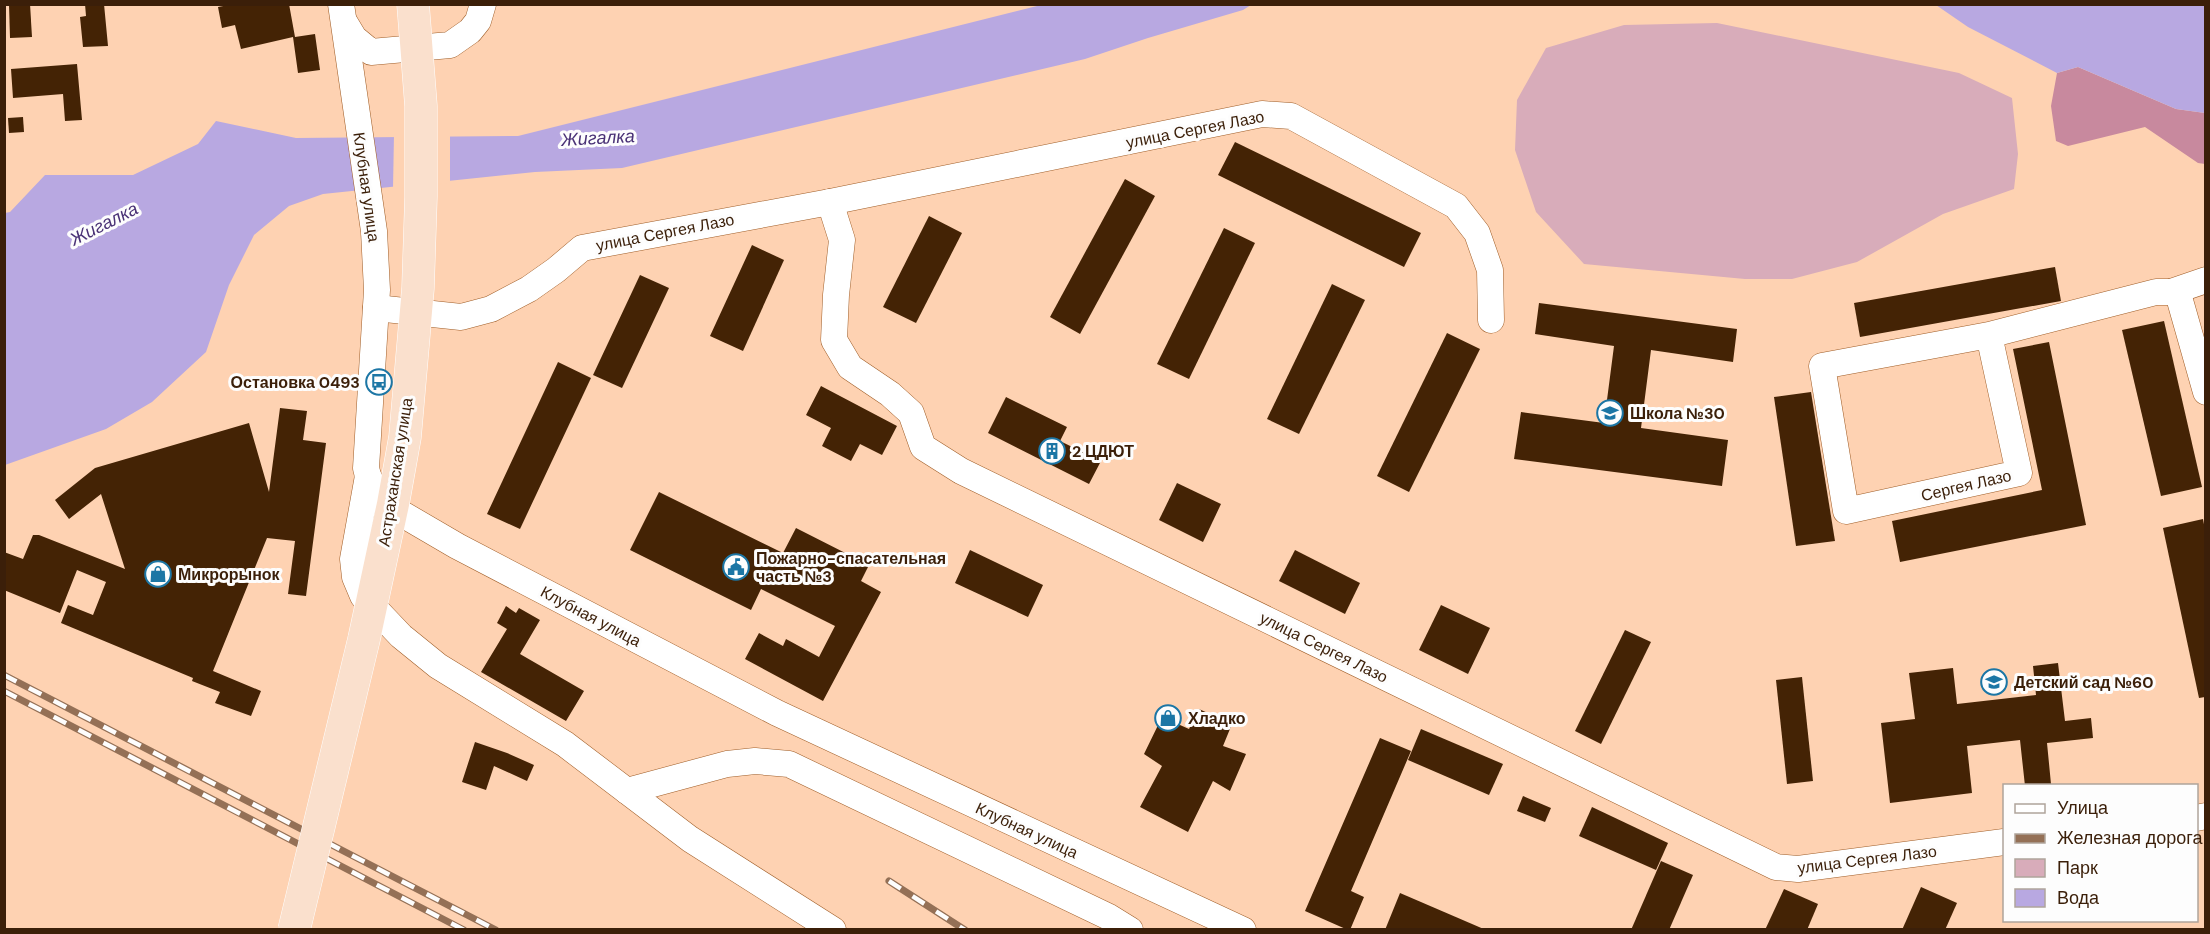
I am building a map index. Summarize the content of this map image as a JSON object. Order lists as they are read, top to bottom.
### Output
{
  "streets": {
    "main road": ["Астраханская улица"],
    "street": ["улица Сергея Лазо", "Клубная улица", "Сергея Лазо"]
  },
  "crossings": [
    ["улица Сергея Лазо", "Клубная улица"]
  ],
  "water": ["Жигалка"],
  "places": {
    "bus stop": ["Остановка 0493"],
    "school or university": ["Школа №30", "Детский сад №60"],
    "building": ["2 ЦДЮТ"],
    "public building": ["Пожарно-спасательная часть №3"],
    "shop": ["Микрорынок", "Хладко"]
  },
  "legend": [
    "Улица",
    "Железная дорога",
    "Парк",
    "Вода"
  ]
}
